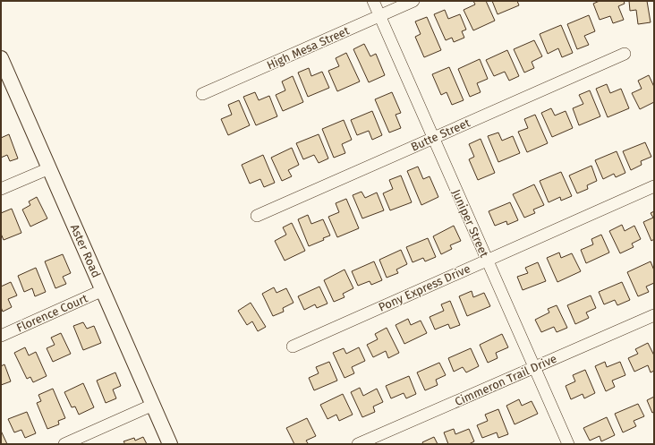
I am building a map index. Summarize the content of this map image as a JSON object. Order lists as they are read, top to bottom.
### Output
{
  "streets": {
    "main road": ["Aster Road"],
    "street": [
      "High Mesa Street",
      "Butte Street",
      "Juniper Street",
      "Pony Express Drive",
      "Florence Court",
      "Cimmeron Trail Drive"
    ]
  },
  "crossings": [
    ["High Mesa Street", "Juniper Street"],
    ["Butte Street", "Juniper Street"],
    ["Juniper Street", "Pony Express Drive"],
    ["Juniper Street", "Cimmeron Trail Drive"],
    ["Aster Road", "Florence Court"]
  ]
}
